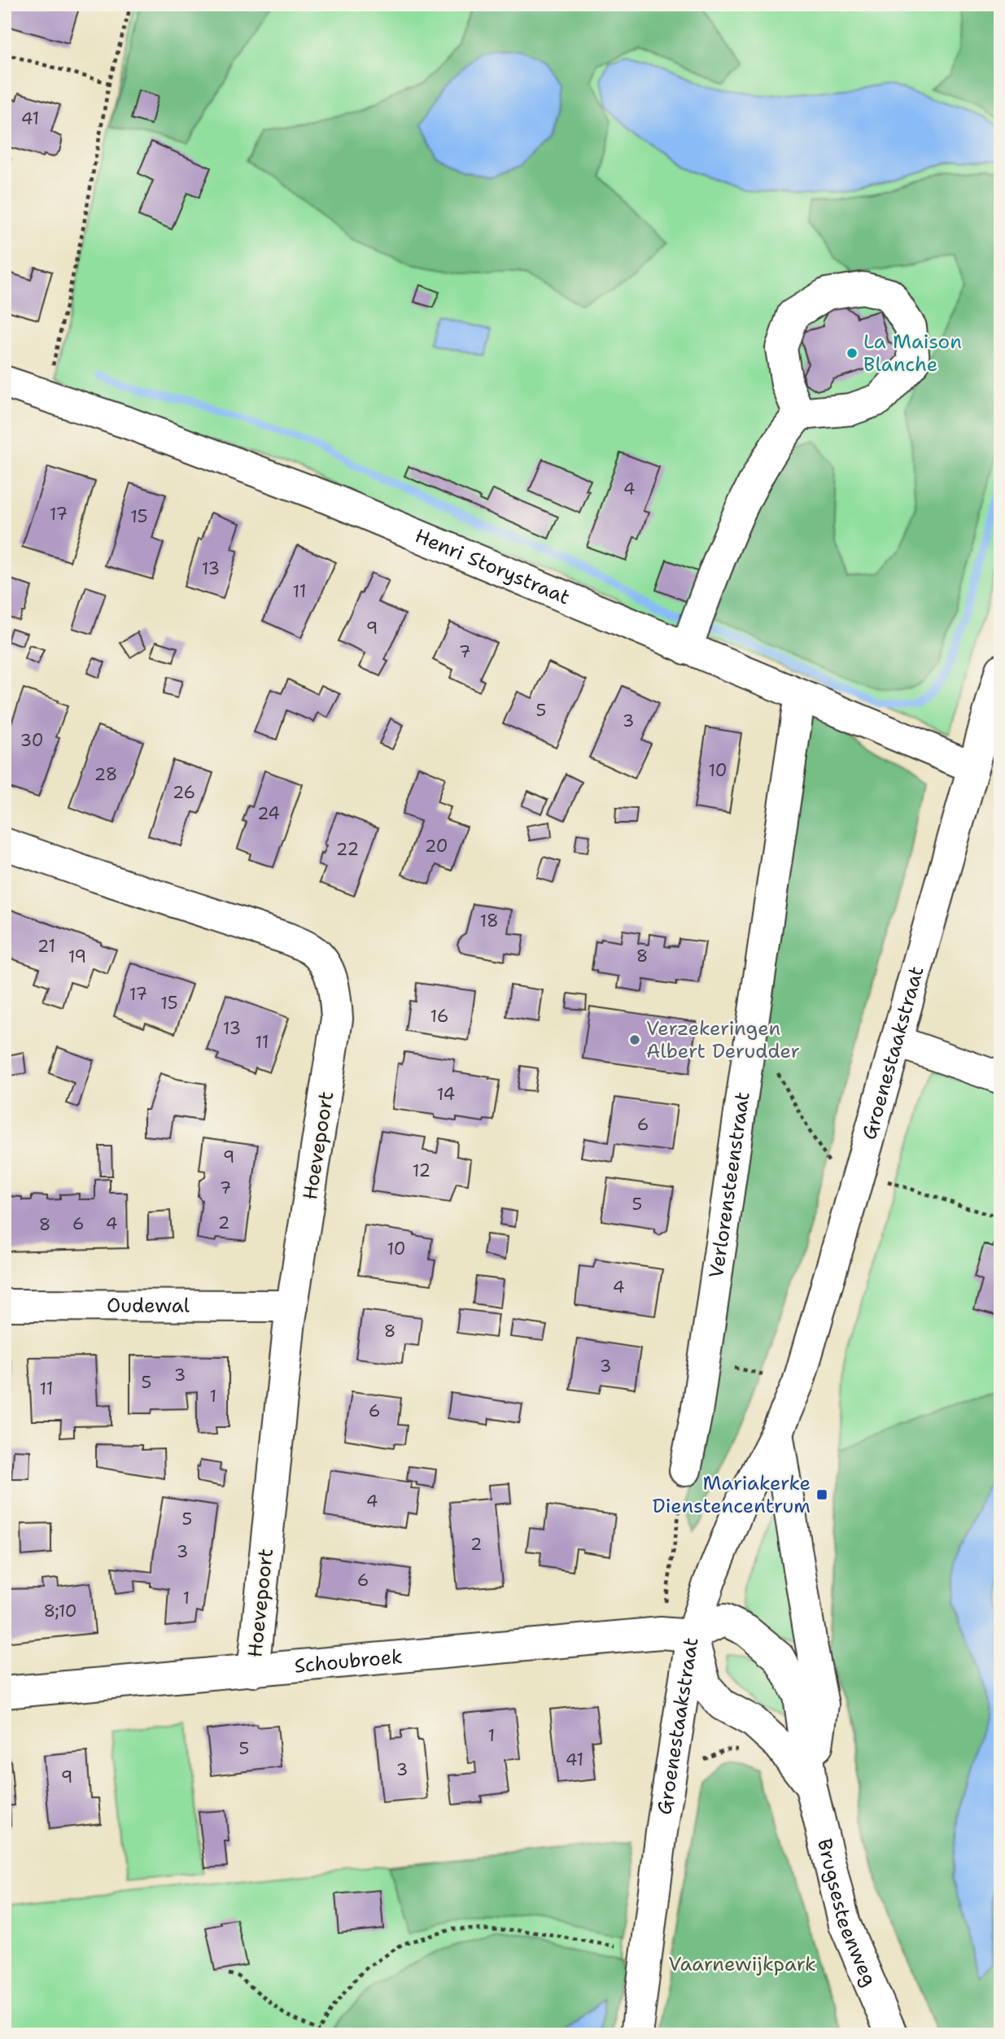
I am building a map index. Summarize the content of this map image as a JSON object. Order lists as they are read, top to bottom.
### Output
{
  "streets": {
    "street": [
      "Henri Storystraat",
      "Groenestaakstraat",
      "Hoevepoort",
      "Verlorensteenstraat",
      "Oudewal",
      "Schoubroek",
      "Brugsesteenweg"
    ]
  },
  "crossings": [
    ["Henri Storystraat", "Groenestaakstraat"],
    ["Henri Storystraat", "Verlorensteenstraat"],
    ["Groenestaakstraat", "Schoubroek"],
    ["Groenestaakstraat", "Brugsesteenweg"],
    ["Hoevepoort", "Oudewal"],
    ["Hoevepoort", "Schoubroek"],
    ["Schoubroek", "Brugsesteenweg"]
  ],
  "parks": ["Vaarnewijkpark"],
  "places": {
    "other": ["La Maison Blanche", "Verzekeringen Albert Derudder"],
    "transit": ["Mariakerke Dienstencentrum"]
  },
  "house_numbers": [
    "41",
    "4",
    "17",
    "15",
    "13",
    "11",
    "9",
    "7",
    "5",
    "3",
    "30",
    "10",
    "28",
    "26",
    "24",
    "20",
    "22",
    "18",
    "21",
    "8",
    "19",
    "17",
    "15",
    "16",
    "13",
    "11",
    "14",
    "6",
    "9",
    "12",
    "7",
    "5",
    "2",
    "6",
    "4",
    "8",
    "10",
    "4",
    "8",
    "3",
    "3",
    "5",
    "11",
    "1",
    "6",
    "4",
    "5",
    "2",
    "3",
    "6",
    "1",
    "8;10",
    "1",
    "5",
    "41",
    "3",
    "9"
  ]
}
